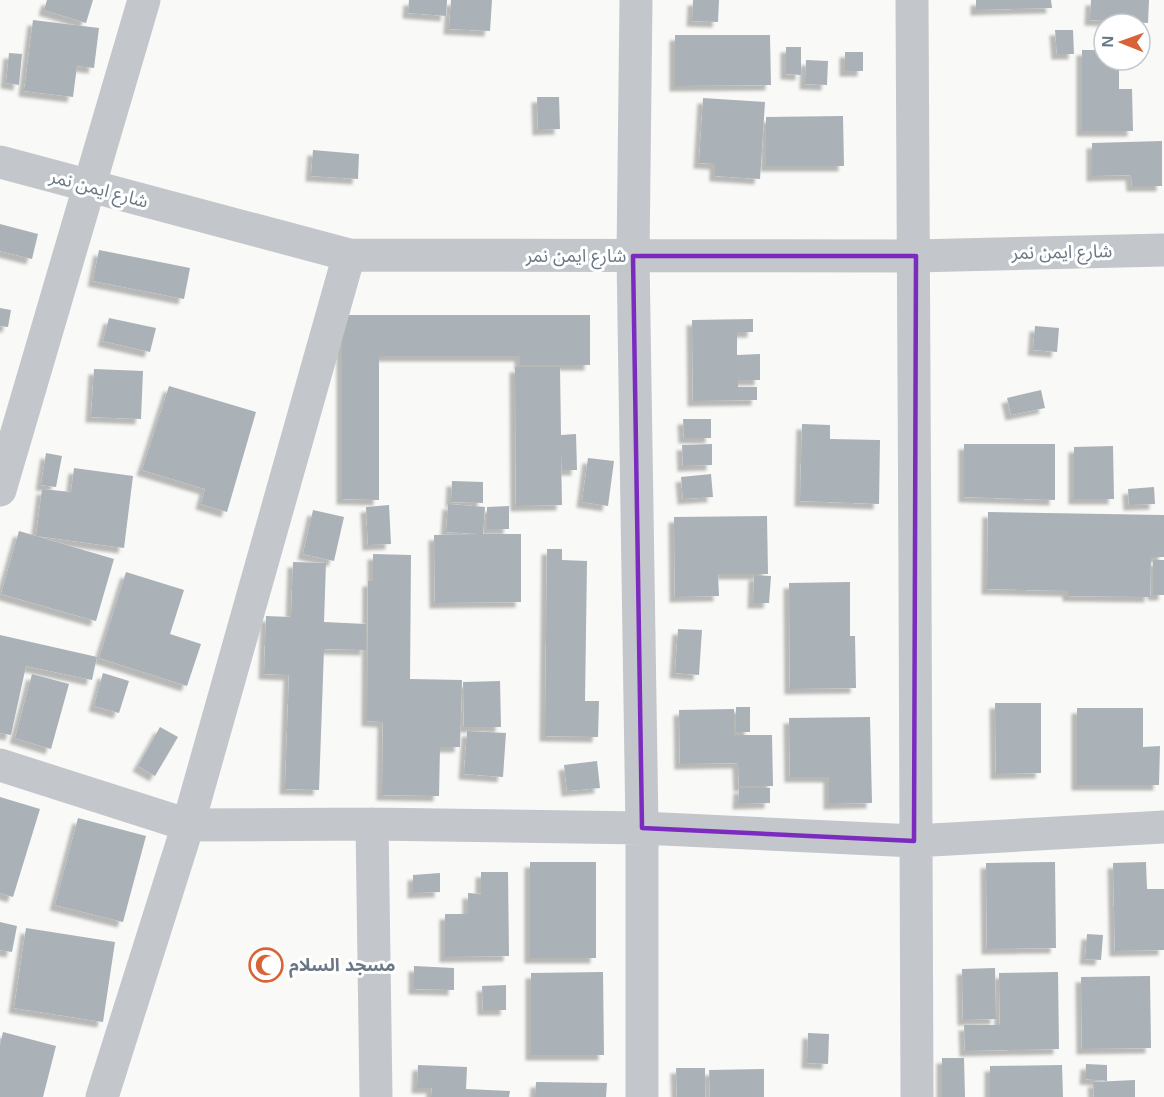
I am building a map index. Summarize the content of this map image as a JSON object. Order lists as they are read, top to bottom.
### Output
{
  "streets": {
    "street": ["شارع ايمن نمر"]
  },
  "places": {
    "mosque": ["مسجد السلام"]
  },
  "north": "left"
}
